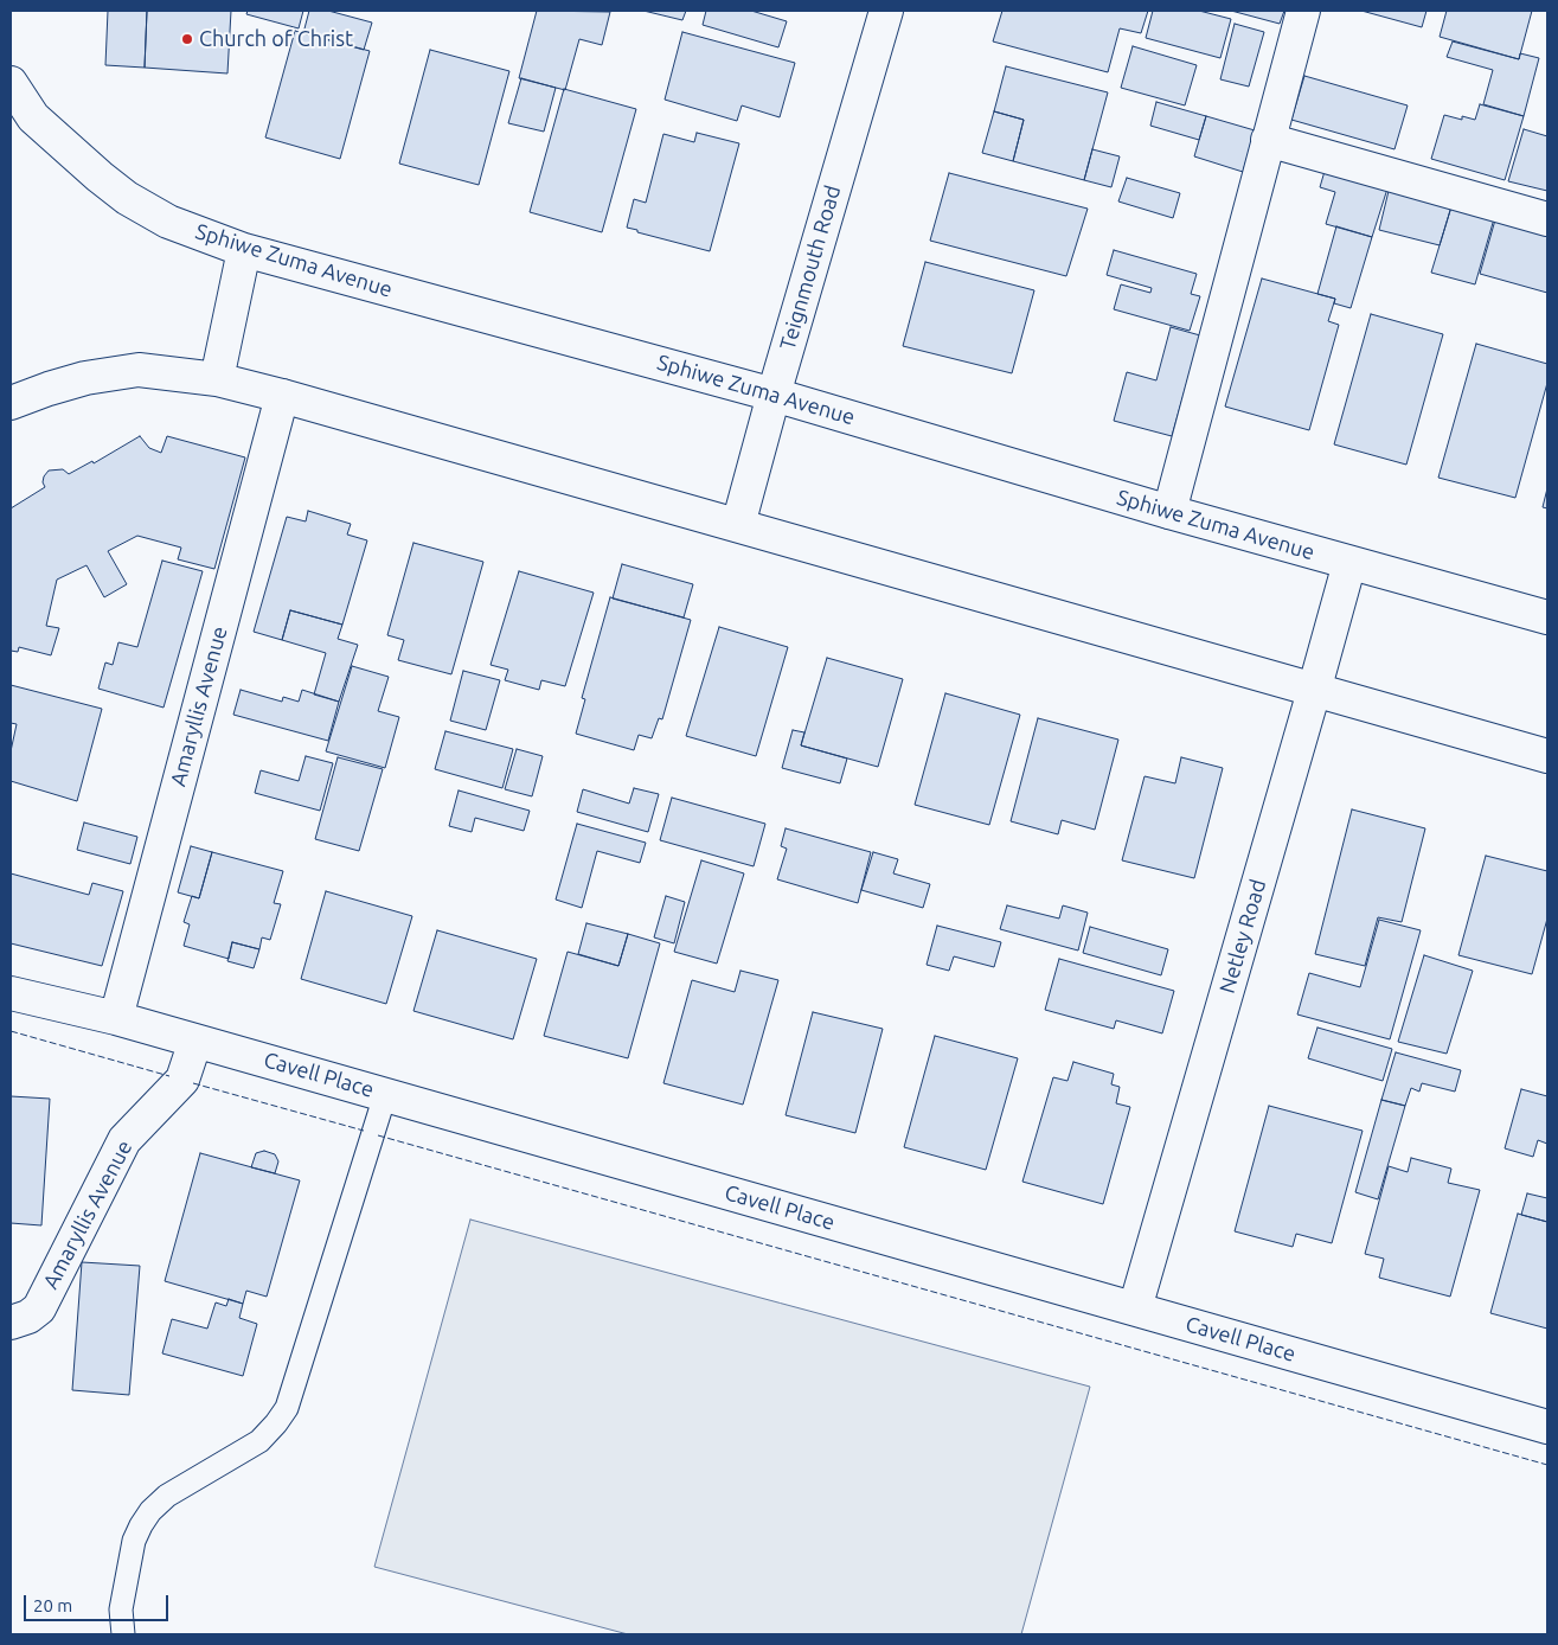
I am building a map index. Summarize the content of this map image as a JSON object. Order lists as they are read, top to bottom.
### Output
{
  "streets": {
    "street": [
      "Sphiwe Zuma Avenue",
      "Teignmouth Road",
      "Amaryllis Avenue",
      "Netley Road",
      "Cavell Place"
    ]
  },
  "crossings": [
    ["Sphiwe Zuma Avenue", "Teignmouth Road"],
    ["Sphiwe Zuma Avenue", "Netley Road"],
    ["Amaryllis Avenue", "Cavell Place"],
    ["Netley Road", "Cavell Place"]
  ],
  "places": ["Church of Christ"],
  "scale_bar": "20 m"
}
